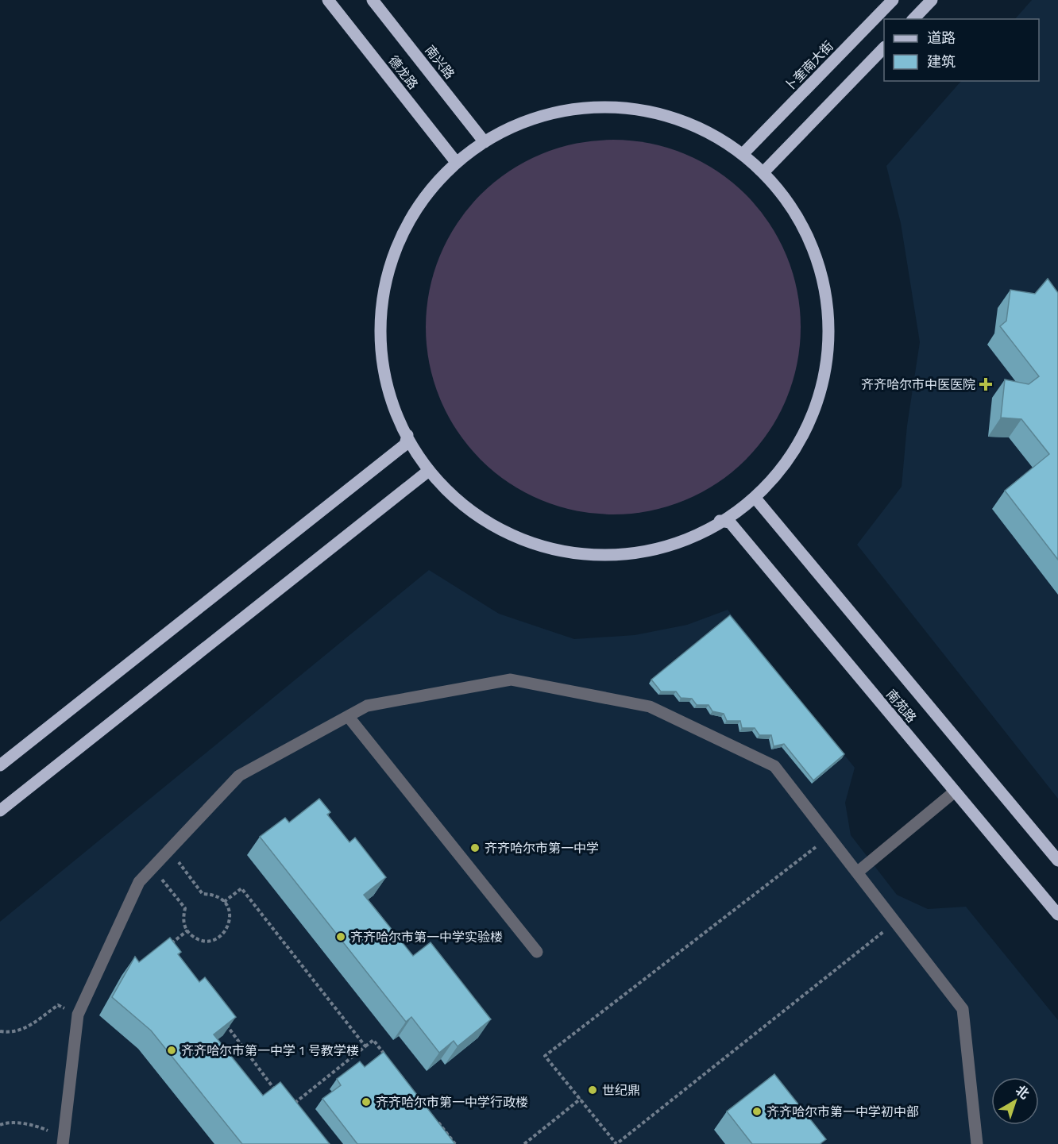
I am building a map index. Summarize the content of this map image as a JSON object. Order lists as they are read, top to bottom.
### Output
{
  "streets": {
    "main road": [
      "南兴路",
      "卜奎南大街",
      "德龙路",
      "南苑路"
    ]
  },
  "places": {
    "health": ["齐齐哈尔市中医医院"],
    "other": [
      "齐齐哈尔市第一中学",
      "齐齐哈尔市第一中学实验楼",
      "齐齐哈尔市第一中学 1 号教学楼",
      "世纪鼎",
      "齐齐哈尔市第一中学行政楼",
      "齐齐哈尔市第一中学初中部"
    ]
  },
  "legend": ["道路", "建筑"],
  "north": "top right"
}
